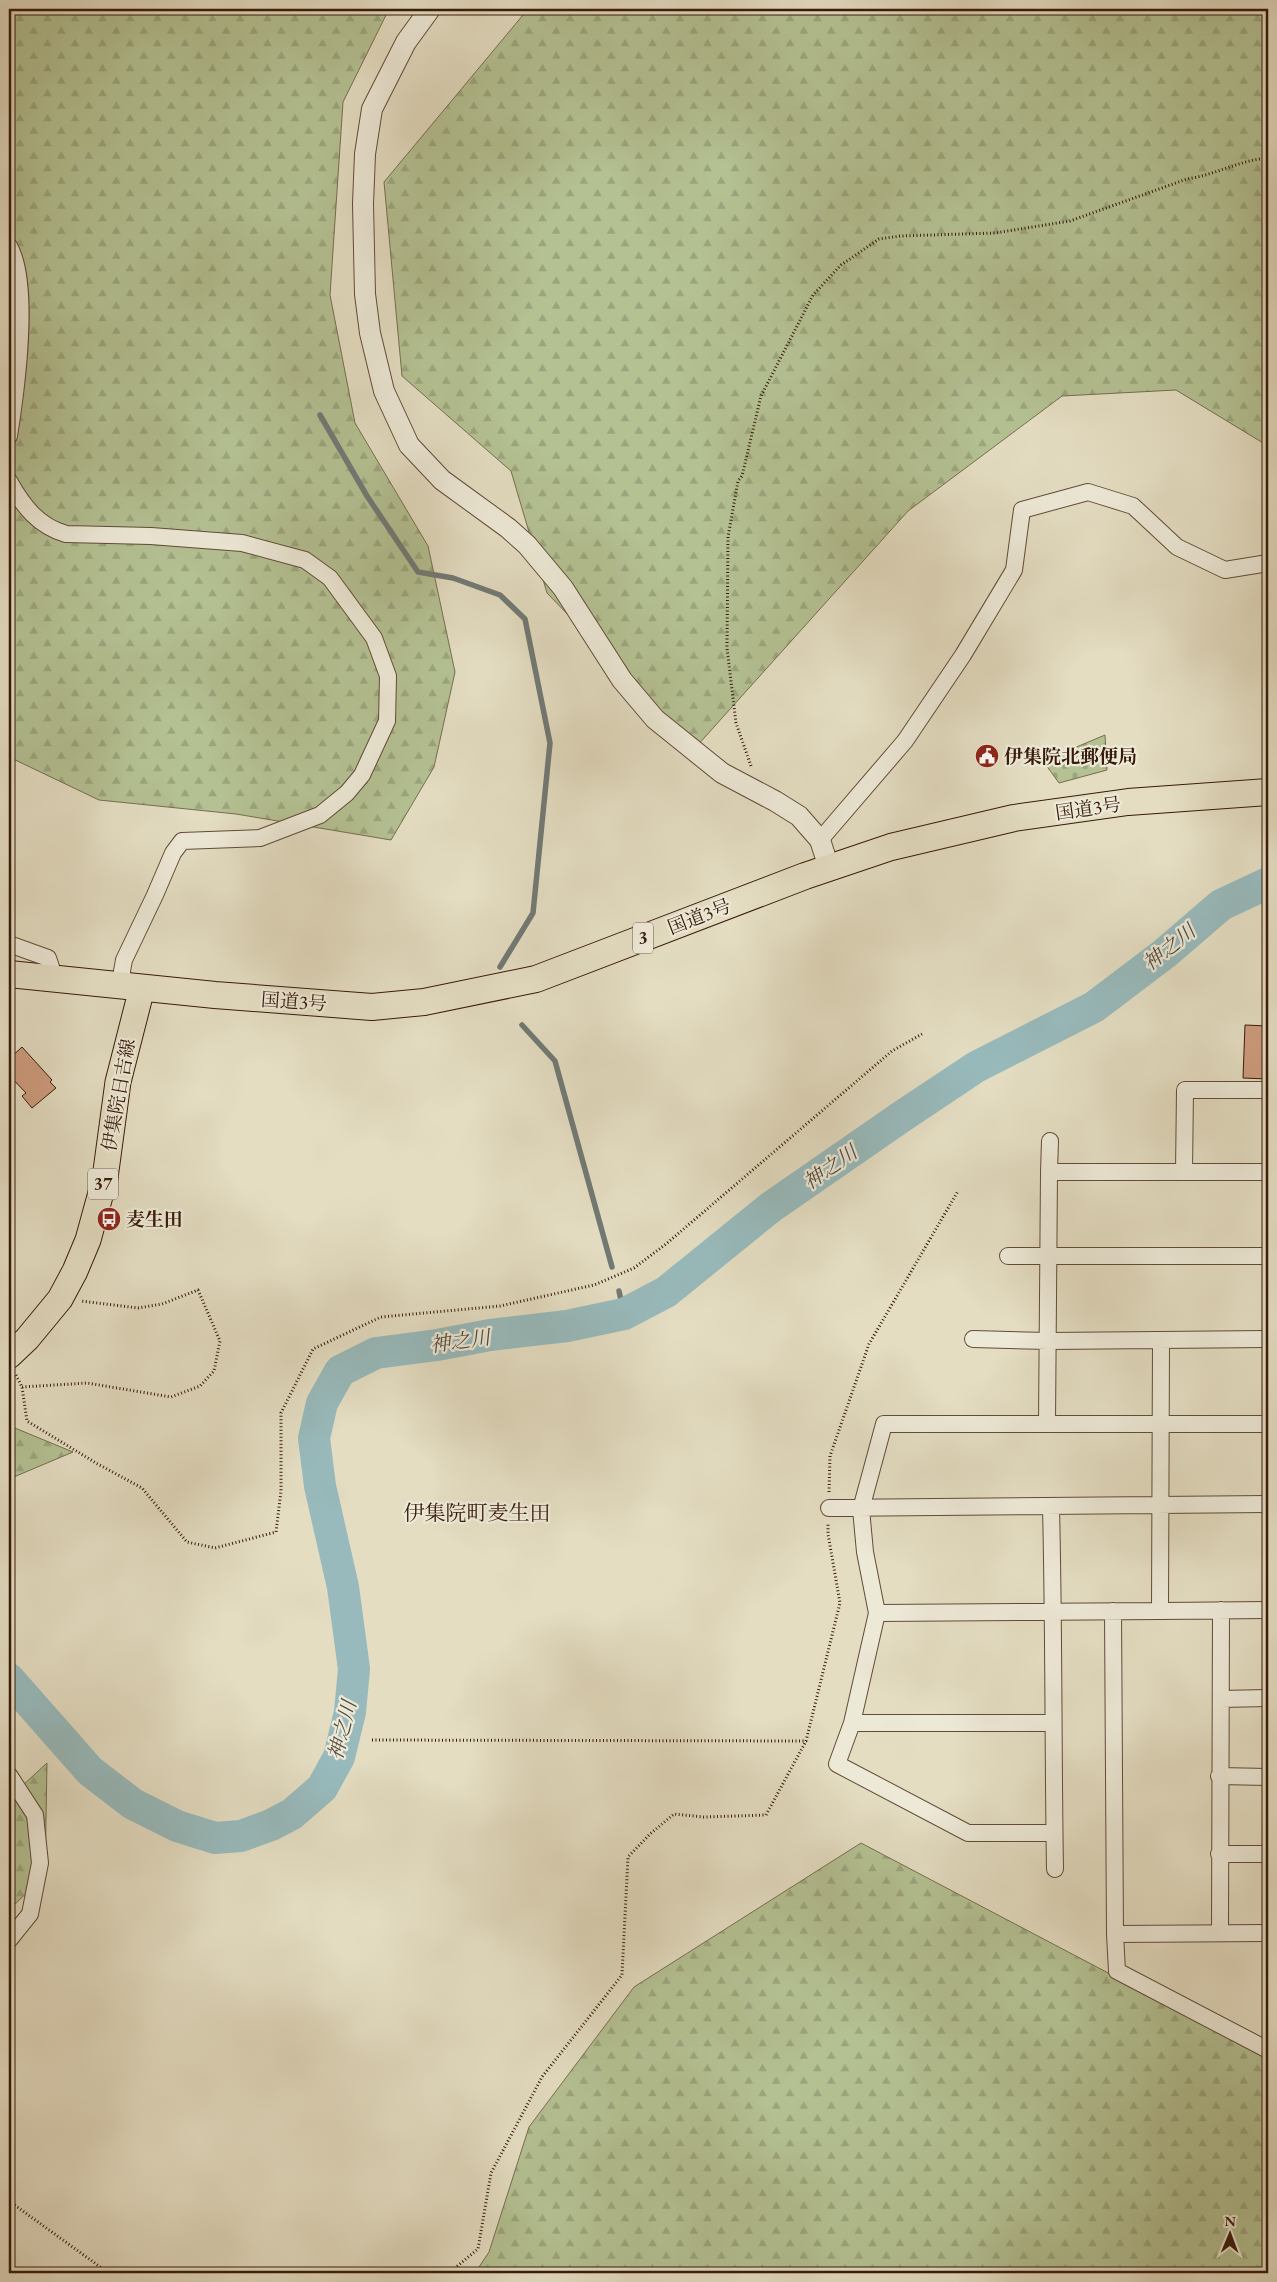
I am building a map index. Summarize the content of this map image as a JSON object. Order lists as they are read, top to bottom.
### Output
{
  "streets": {
    "highway": ["国道3号", "3"],
    "main road": ["伊集院日吉線", "37"]
  },
  "crossings": [
    ["国道3号", "伊集院日吉線"]
  ],
  "districts": ["伊集院町麦生田"],
  "water": ["神之川"],
  "places": {
    "public building": ["伊集院北郵便局"],
    "bus stop": ["麦生田"]
  },
  "north": "top"
}
